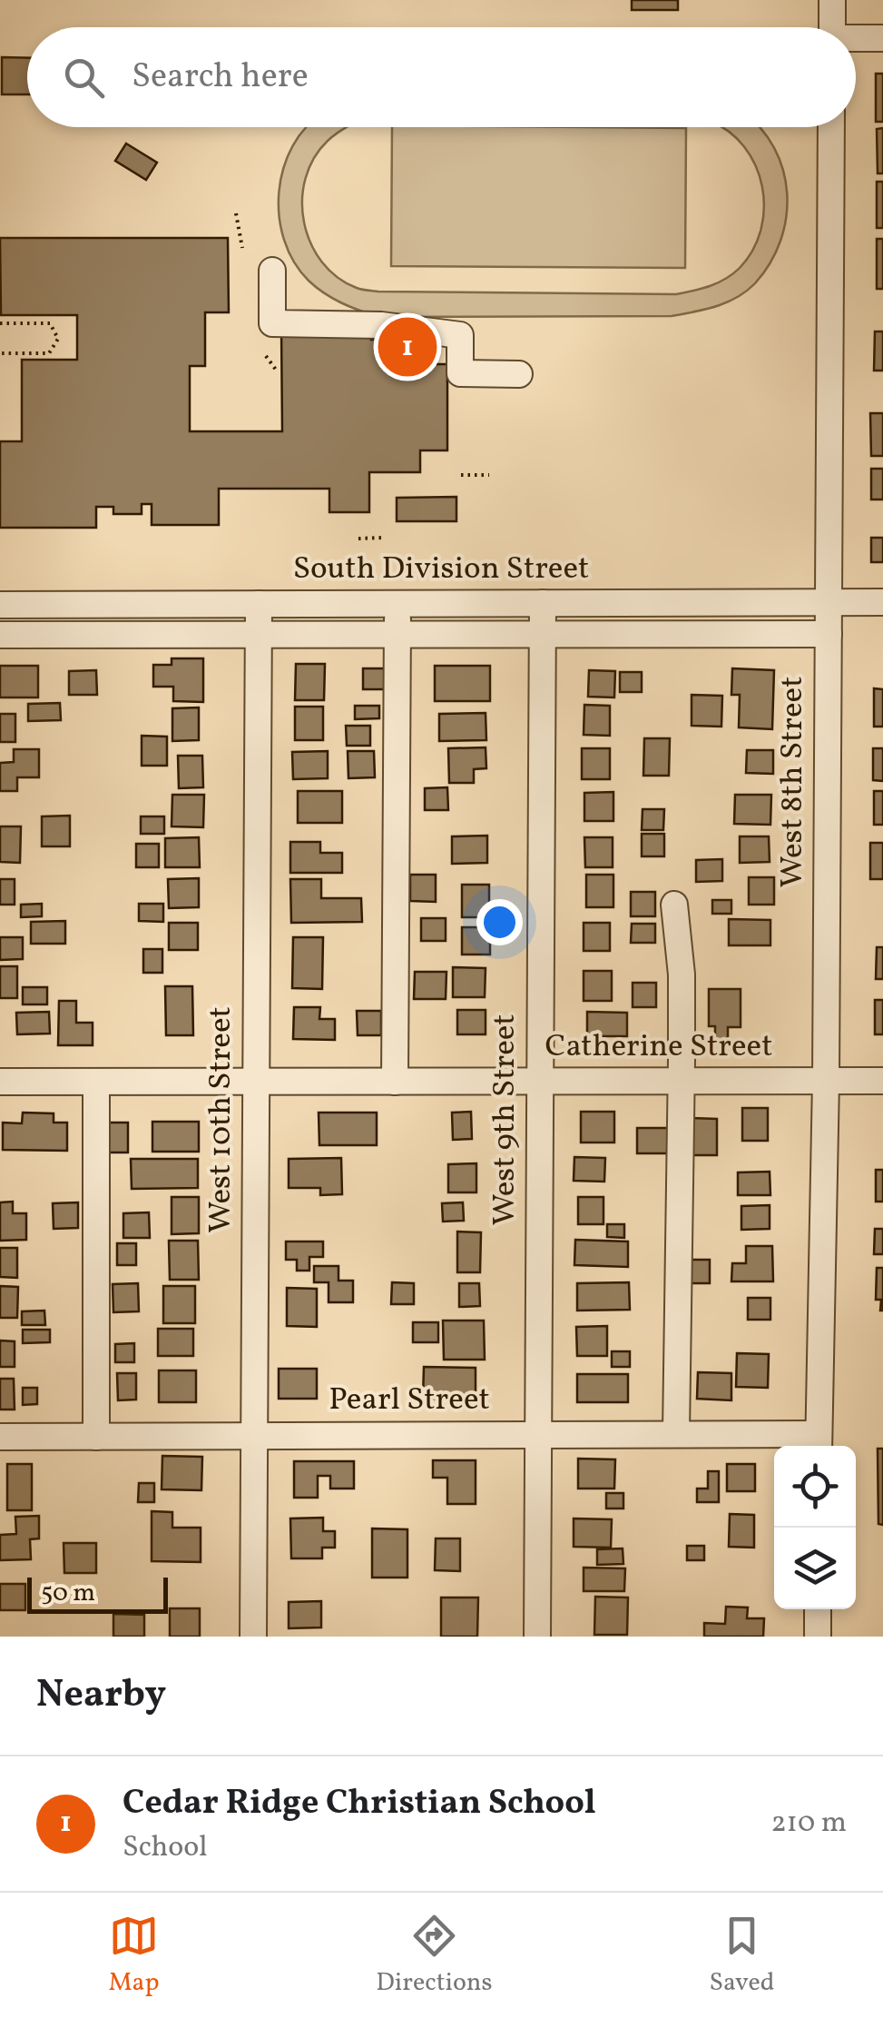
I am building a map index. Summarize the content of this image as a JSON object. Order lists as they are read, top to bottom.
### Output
{
  "streets": {
    "street": [
      "South Division Street",
      "West 8th Street",
      "Catherine Street",
      "West 10th Street",
      "West 9th Street",
      "Pearl Street"
    ]
  },
  "crossings": [
    ["South Division Street", "West 8th Street"],
    ["South Division Street", "West 10th Street"],
    ["South Division Street", "West 9th Street"],
    ["West 8th Street", "Catherine Street"],
    ["West 8th Street", "Pearl Street"],
    ["Catherine Street", "West 10th Street"],
    ["Catherine Street", "West 9th Street"],
    ["West 10th Street", "Pearl Street"],
    ["West 9th Street", "Pearl Street"]
  ],
  "scale_bar": "50 m",
  "page": {
    "search": "Search here",
    "pins": "1",
    "scale": "50 m",
    "heading": "Nearby",
    "list": [
      {
        "mark": "1",
        "name": "Cedar Ridge Christian School",
        "note": "School",
        "value": "210 m"
      }
    ],
    "nav": ["Map", "Directions", "Saved"]
  }
}
